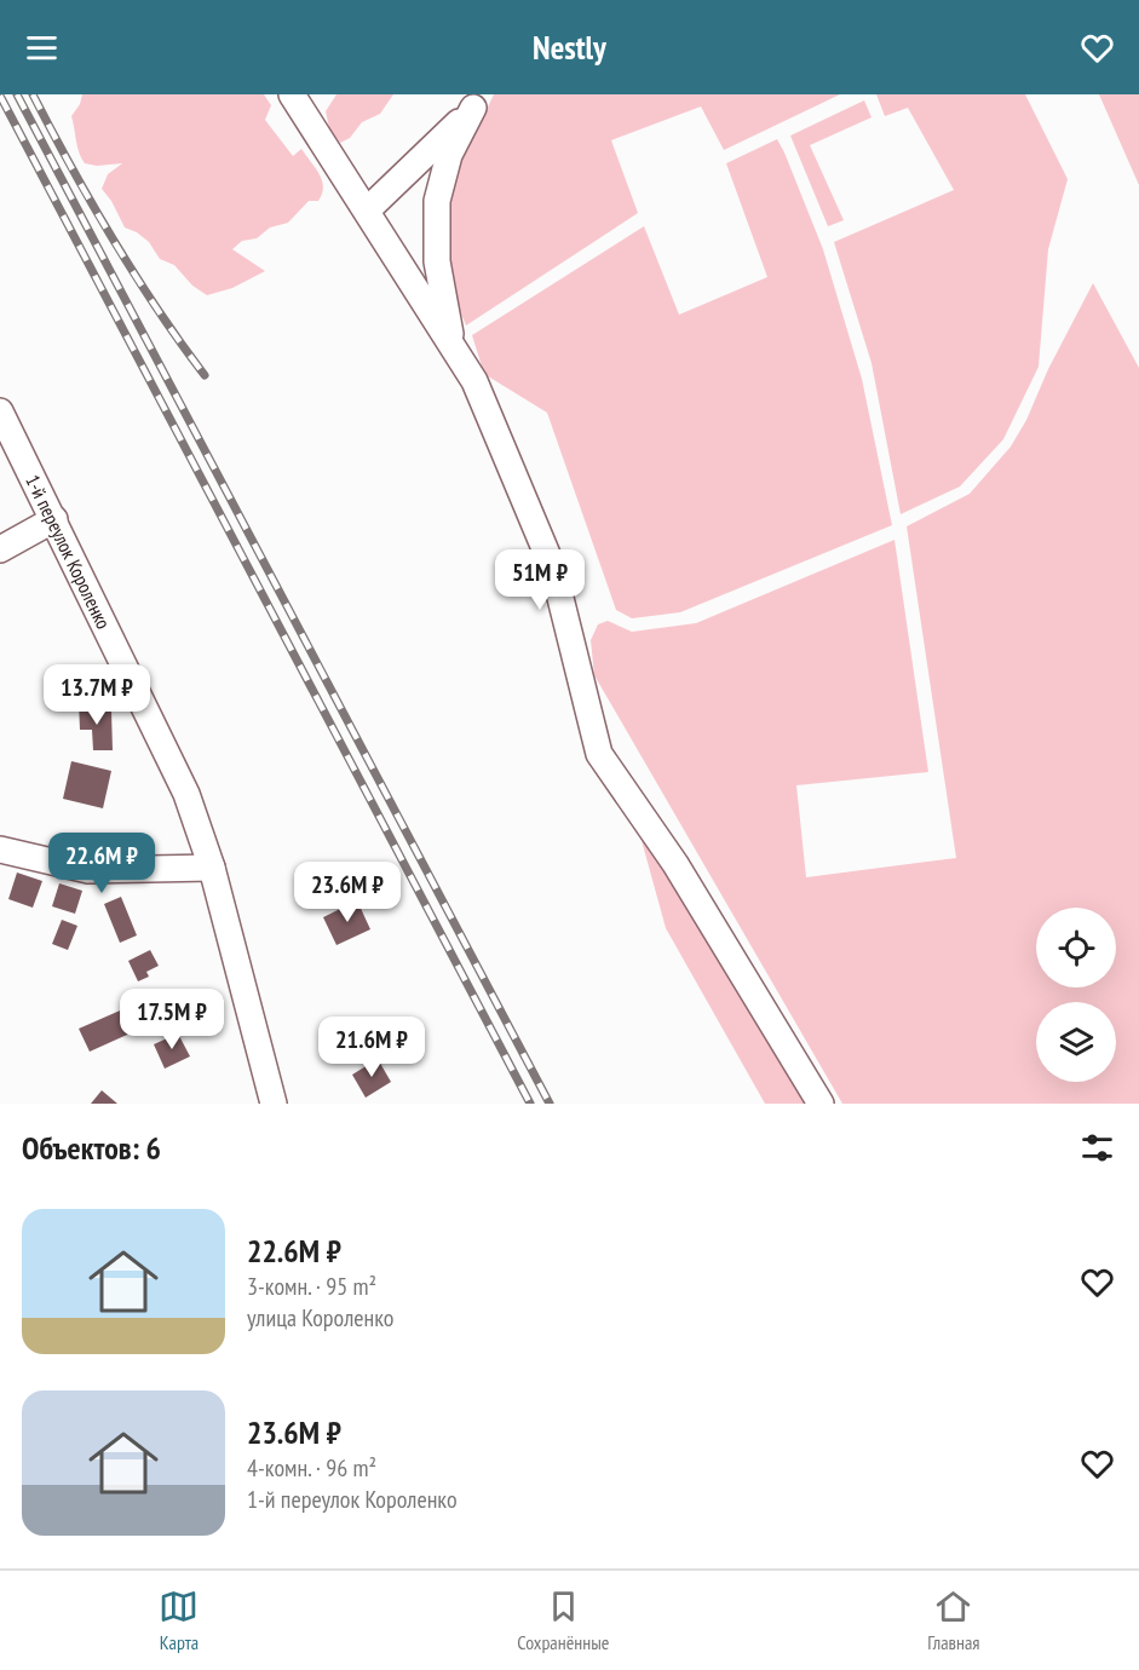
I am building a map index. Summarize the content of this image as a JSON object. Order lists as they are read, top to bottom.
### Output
{
  "streets": {
    "street": ["1-й переулок Короленко"]
  },
  "page": {
    "header": "Nestly",
    "price": [
      "51M ₽",
      "13.7M ₽",
      "22.6M ₽",
      "23.6M ₽",
      "17.5M ₽",
      "21.6M ₽"
    ],
    "heading": "Объектов: 6",
    "list": [
      {
        "name": "22.6M ₽",
        "note": "3-комн. · 95 m² · улица Короленко"
      },
      {
        "name": "23.6M ₽",
        "note": "4-комн. · 96 m² · 1-й переулок Короленко"
      }
    ],
    "tabs": ["Карта", "Сохранённые", "Главная"]
  }
}
